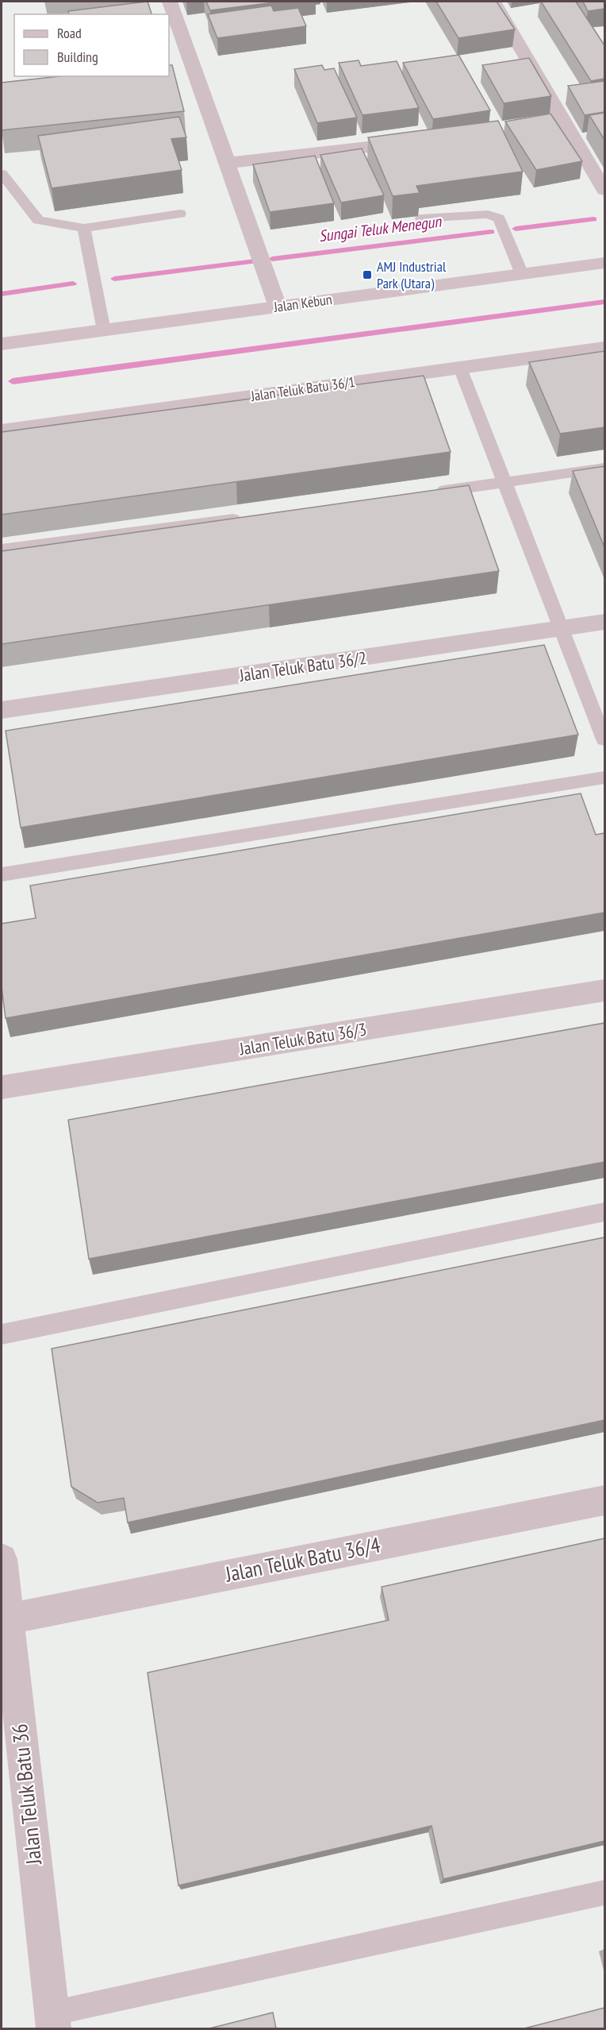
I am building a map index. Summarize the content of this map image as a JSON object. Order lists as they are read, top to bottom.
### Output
{
  "streets": {
    "main road": ["Jalan Kebun"],
    "street": [
      "Jalan Teluk Batu 36/1",
      "Jalan Teluk Batu 36/2",
      "Jalan Teluk Batu 36/3",
      "Jalan Teluk Batu 36/4",
      "Jalan Teluk Batu 36"
    ]
  },
  "crossings": [
    ["Jalan Teluk Batu 36/4", "Jalan Teluk Batu 36"]
  ],
  "water": ["Sungai Teluk Menegun"],
  "places": {
    "transit": ["AMJ Industrial Park (Utara)"]
  },
  "legend": ["Road", "Building"]
}
